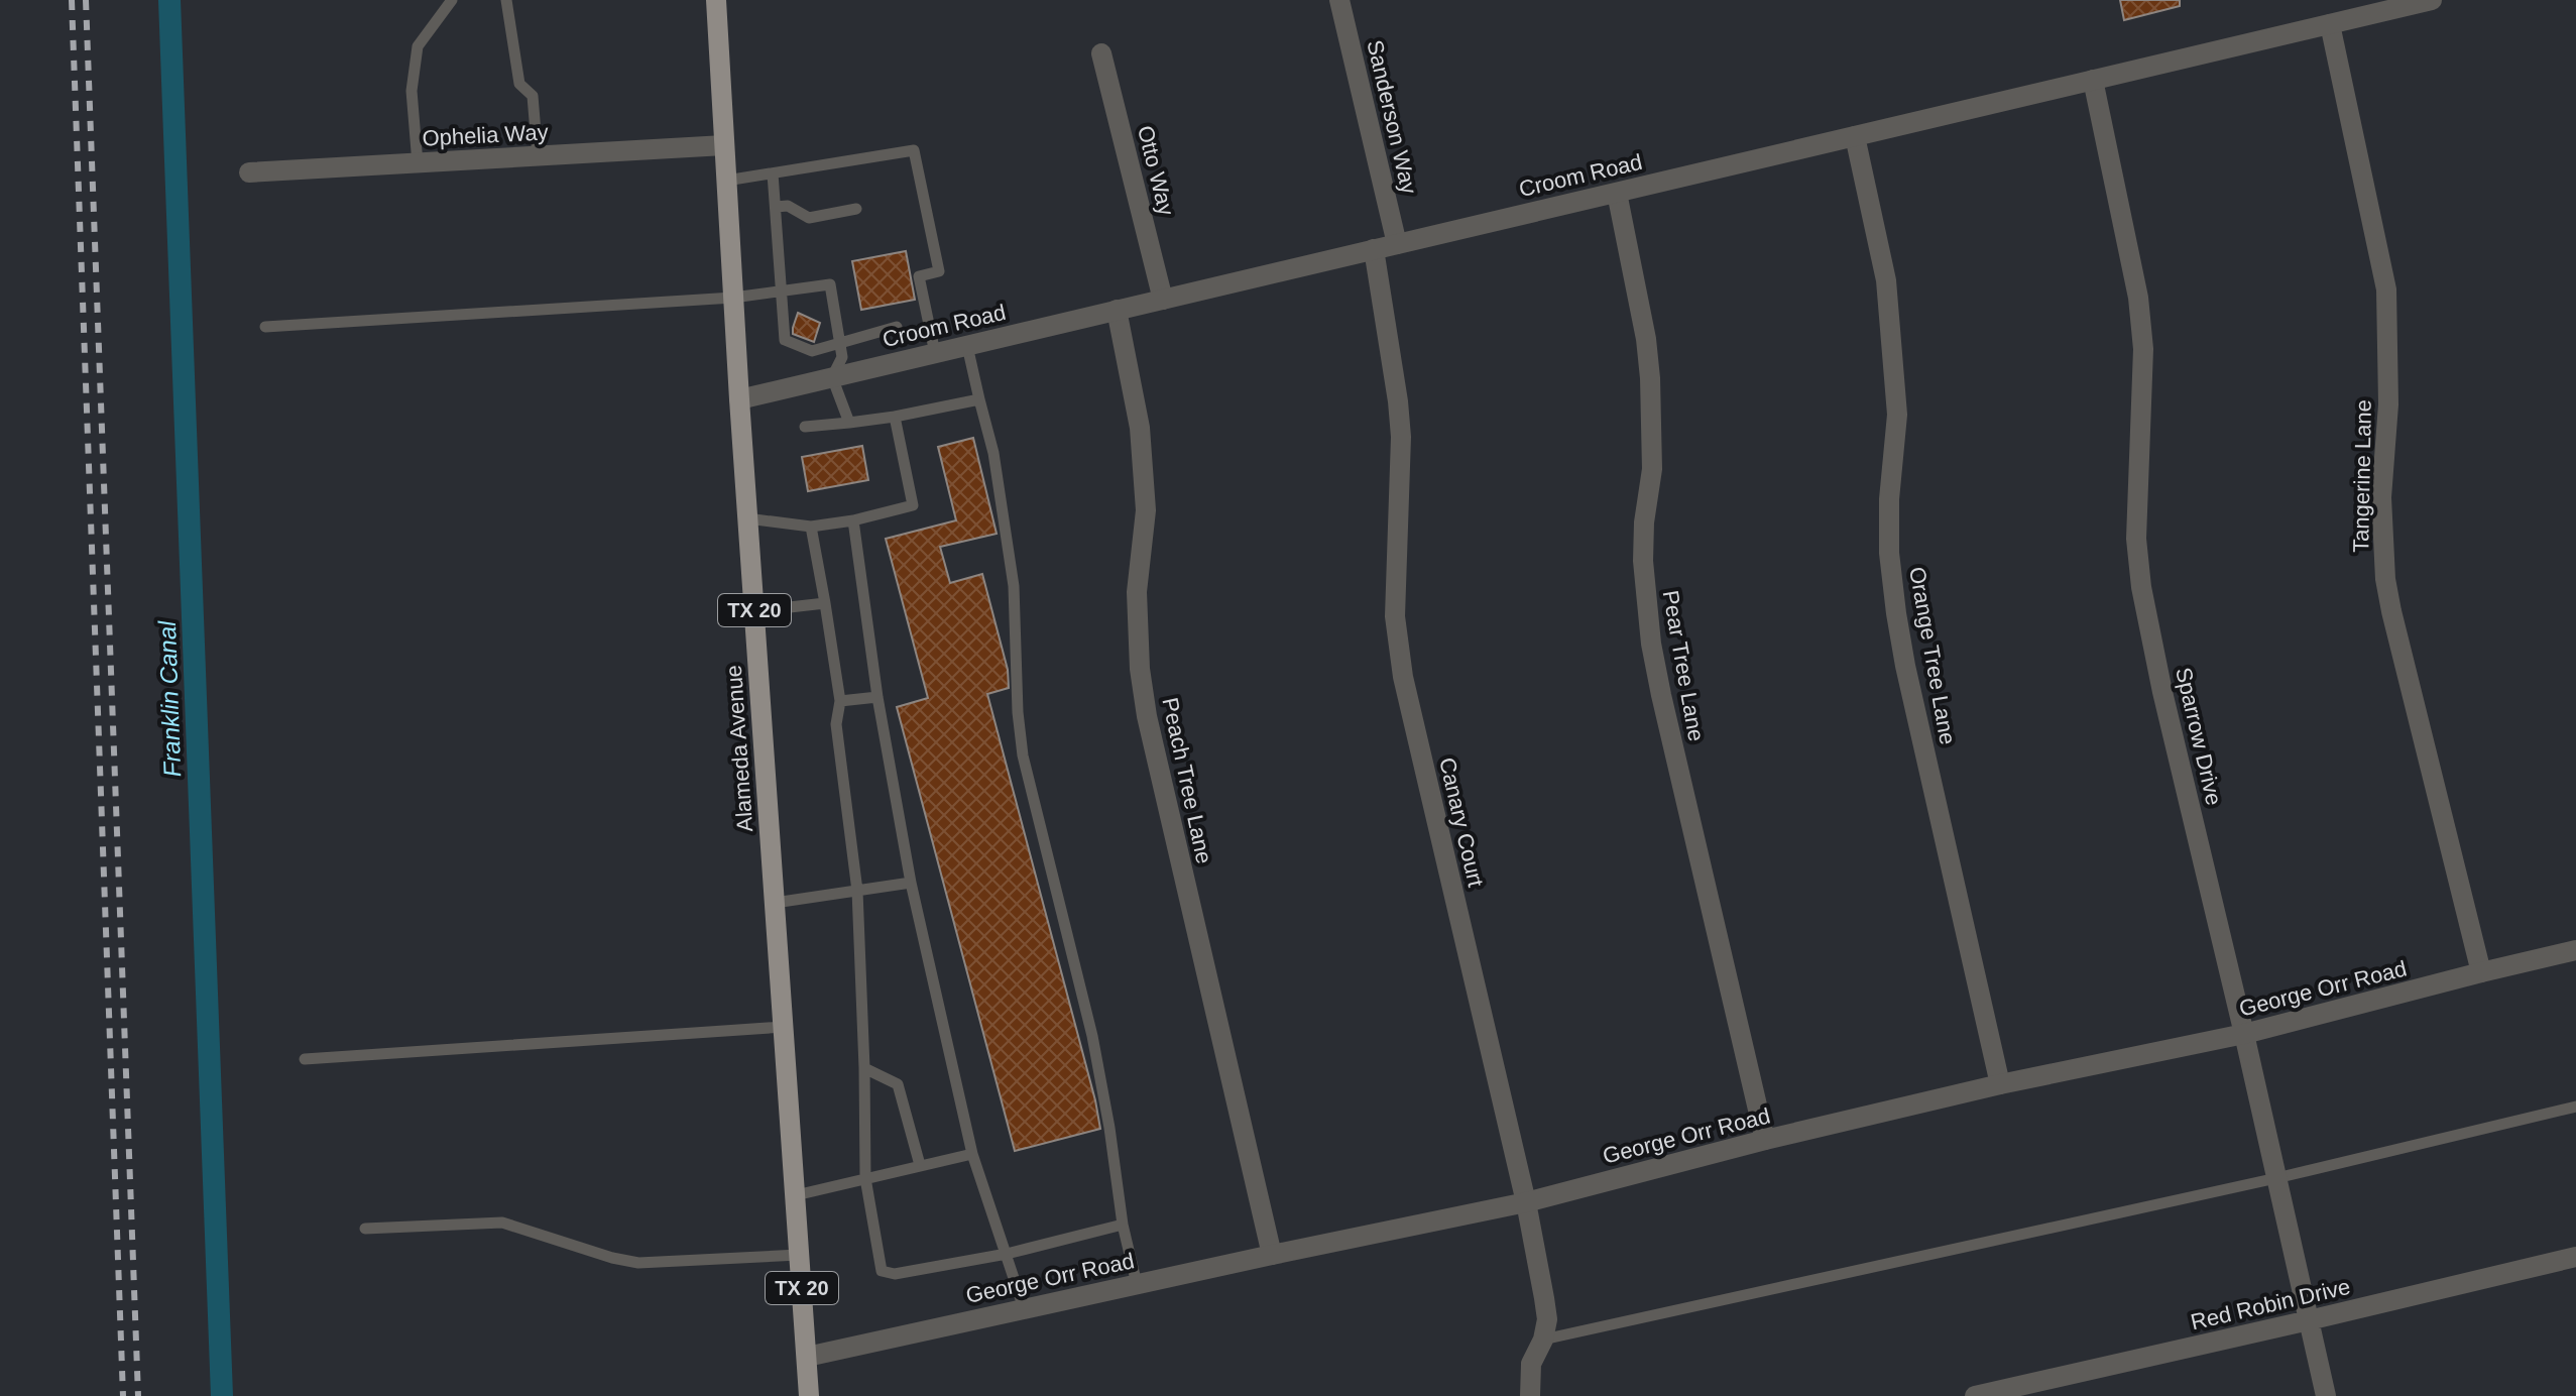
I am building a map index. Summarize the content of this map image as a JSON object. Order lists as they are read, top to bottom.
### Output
{
  "streets": {
    "main road": ["TX 20", "Alameda Avenue"],
    "street": [
      "Sanderson Way",
      "Ophelia Way",
      "Otto Way",
      "Croom Road",
      "Tangerine Lane",
      "Orange Tree Lane",
      "Pear Tree Lane",
      "Sparrow Drive",
      "Peach Tree Lane",
      "Canary Court",
      "George Orr Road",
      "Red Robin Drive"
    ]
  },
  "crossings": [
    ["Sanderson Way", "Croom Road"],
    ["Ophelia Way", "Alameda Avenue"],
    ["Otto Way", "Croom Road"],
    ["Croom Road", "Tangerine Lane"],
    ["Croom Road", "Orange Tree Lane"],
    ["Croom Road", "Pear Tree Lane"],
    ["Croom Road", "Sparrow Drive"],
    ["Croom Road", "Alameda Avenue"],
    ["Croom Road", "Peach Tree Lane"],
    ["Croom Road", "Canary Court"],
    ["Tangerine Lane", "George Orr Road"],
    ["Orange Tree Lane", "George Orr Road"],
    ["Pear Tree Lane", "George Orr Road"],
    ["Sparrow Drive", "George Orr Road"],
    ["Sparrow Drive", "Red Robin Drive"],
    ["Alameda Avenue", "George Orr Road"],
    ["Peach Tree Lane", "George Orr Road"],
    ["Canary Court", "George Orr Road"]
  ],
  "water": ["Franklin Canal"]
}
